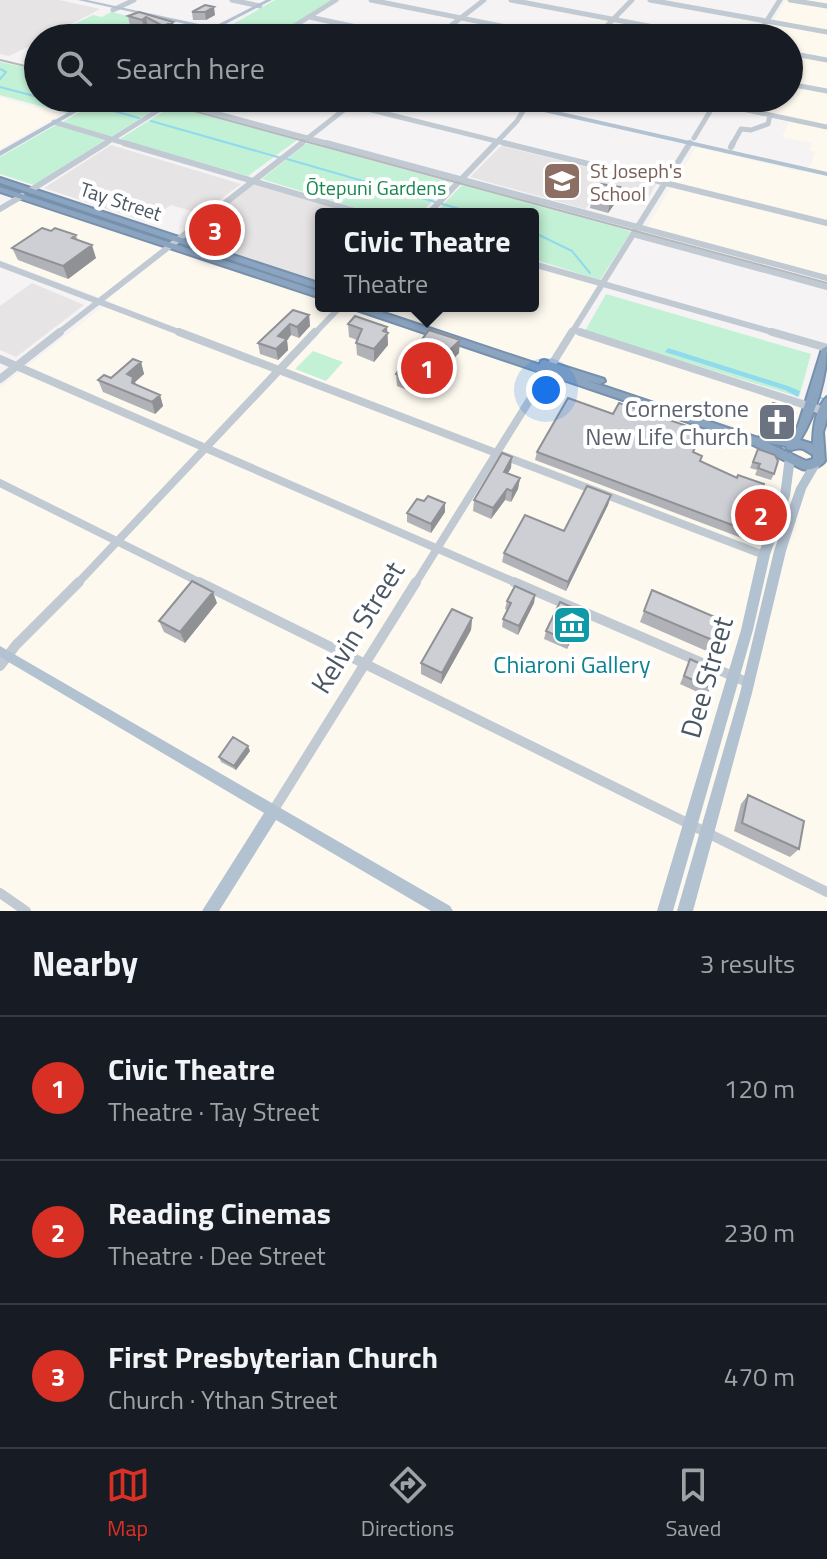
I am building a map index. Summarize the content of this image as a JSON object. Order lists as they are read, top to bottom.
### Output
{
  "streets": {
    "highway": ["Tay Street"],
    "main road": ["Kelvin Street", "Dee Street"]
  },
  "parks": ["Ōtepuni Gardens"],
  "places": {
    "school or university": ["St Joseph's School"],
    "church": ["Cornerstone New Life Church"],
    "museum": ["Chiaroni Gallery"]
  },
  "page": {
    "search": "Search here",
    "pins": ["3", "1", "2"],
    "popup": ["Civic Theatre", "Theatre"],
    "heading": ["Nearby", "3 results"],
    "list": [
      {
        "mark": "1",
        "name": "Civic Theatre",
        "note": "Theatre · Tay Street",
        "value": "120 m"
      },
      {
        "mark": "2",
        "name": "Reading Cinemas",
        "note": "Theatre · Dee Street",
        "value": "230 m"
      },
      {
        "mark": "3",
        "name": "First Presbyterian Church",
        "note": "Church · Ythan Street",
        "value": "470 m"
      }
    ],
    "nav": ["Map", "Directions", "Saved"]
  }
}
